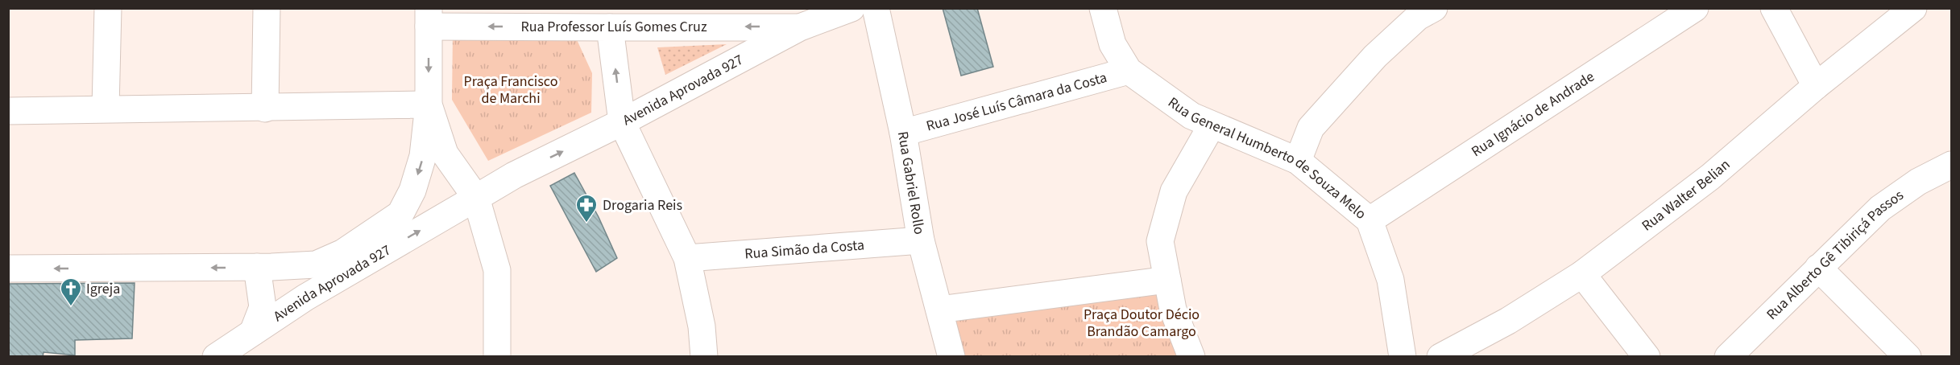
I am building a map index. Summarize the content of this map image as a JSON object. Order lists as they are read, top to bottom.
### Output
{
  "streets": {
    "street": [
      "Rua Professor Luís Gomes Cruz",
      "Avenida Aprovada 927",
      "Rua José Luís Câmara da Costa",
      "Rua Ignácio de Andrade",
      "Rua General Humberto de Souza Melo",
      "Rua Gabriel Rollo",
      "Rua Walter Belian",
      "Rua Simão da Costa",
      "Rua Alberto Gê Tibiriçá Passos"
    ]
  },
  "crossings": [
    ["Rua Professor Luís Gomes Cruz", "Avenida Aprovada 927"],
    ["Rua José Luís Câmara da Costa", "Rua General Humberto de Souza Melo"],
    ["Rua José Luís Câmara da Costa", "Rua Gabriel Rollo"],
    ["Rua Ignácio de Andrade", "Rua General Humberto de Souza Melo"],
    ["Rua Gabriel Rollo", "Rua Simão da Costa"]
  ],
  "one_way": ["Rua Professor Luís Gomes Cruz", "Avenida Aprovada 927"],
  "parks": ["Praça Francisco de Marchi", "Praça Doutor Décio Brandão Camargo"],
  "places": {
    "pharmacy": ["Drogaria Reis"],
    "church": ["Igreja"]
  }
}
